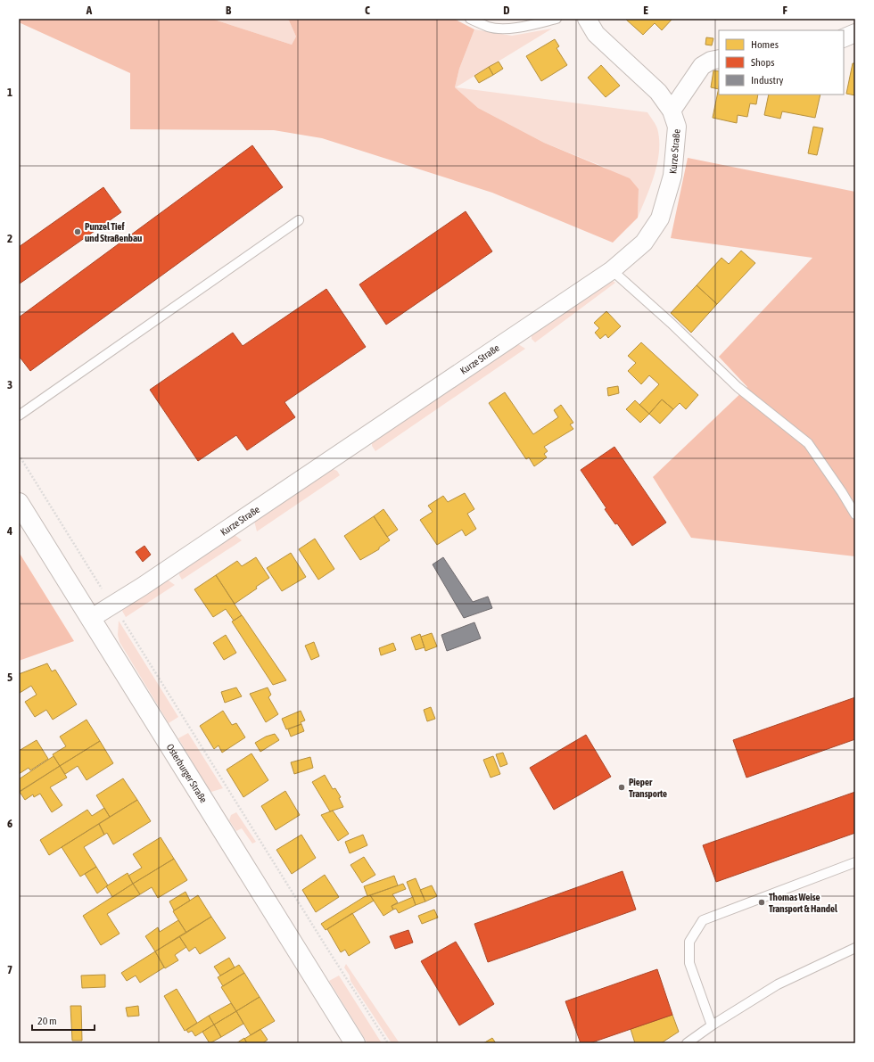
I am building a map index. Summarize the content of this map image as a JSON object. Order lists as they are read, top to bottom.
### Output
{
  "streets": {
    "street": ["Kurze Straße", "Osterburger Straße"]
  },
  "crossings": [
    ["Kurze Straße", "Osterburger Straße"]
  ],
  "places": ["Punzel Tief und Straßenbau", "Pieper Transporte", "Thomas Weise Transport & Handel"],
  "legend": ["Homes", "Shops", "Industry"],
  "scale_bar": "20 m",
  "grid": {
    "columns": [
      "A",
      "B",
      "C",
      "D",
      "E",
      "F"
    ],
    "rows": [
      "1",
      "2",
      "3",
      "4",
      "5",
      "6",
      "7"
    ]
  }
}
